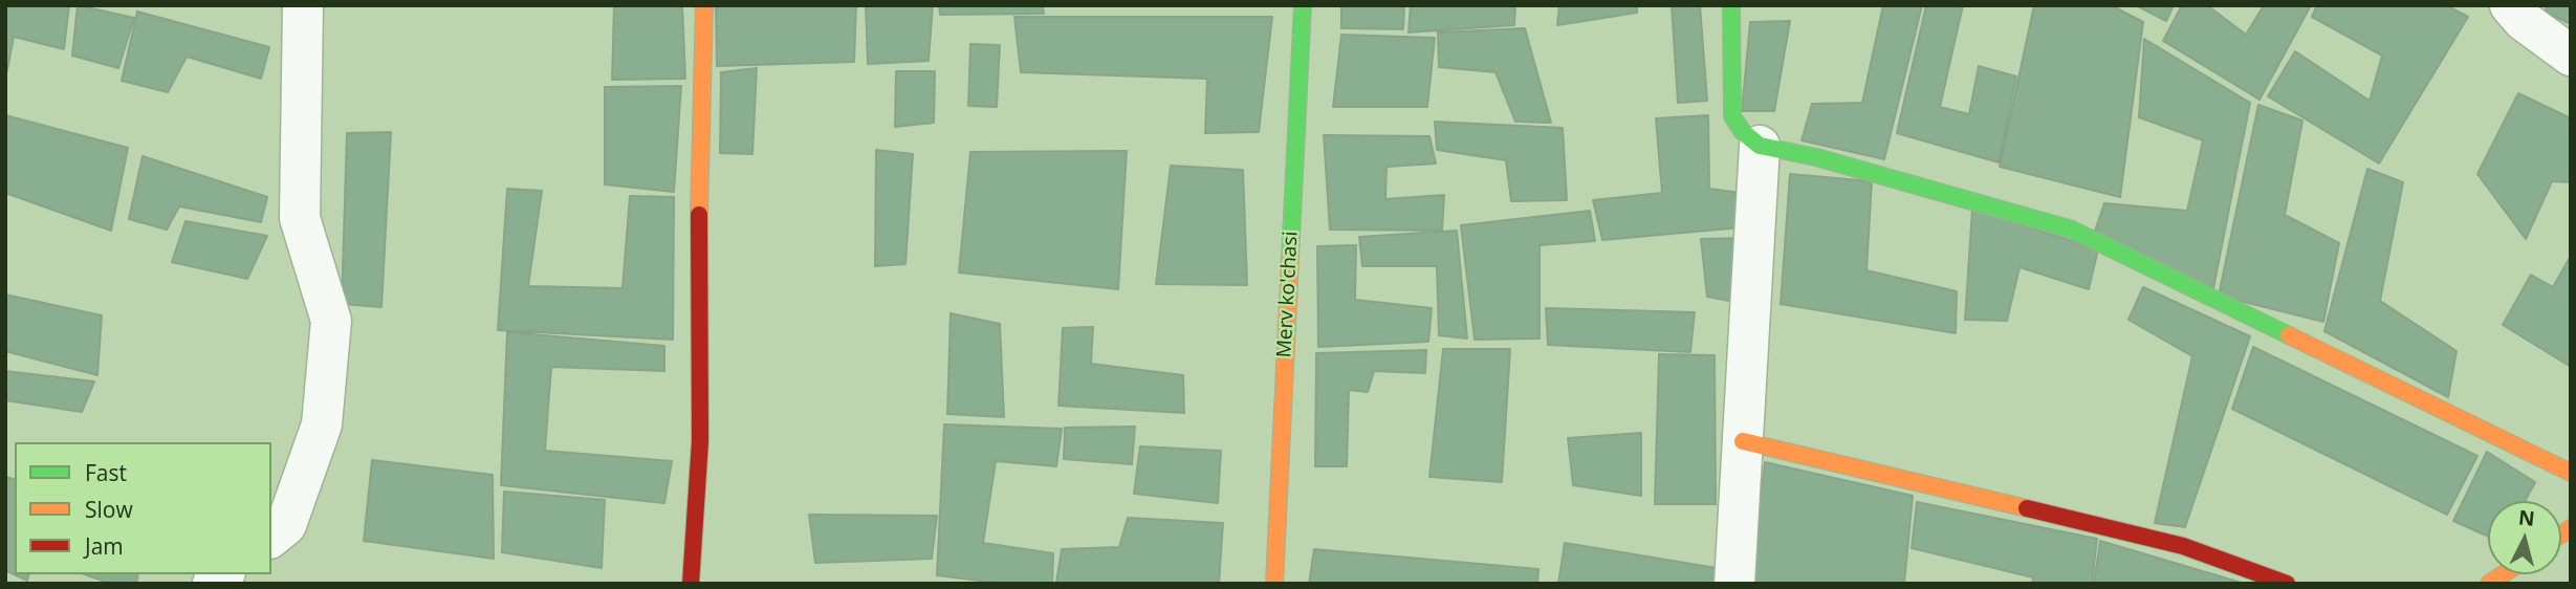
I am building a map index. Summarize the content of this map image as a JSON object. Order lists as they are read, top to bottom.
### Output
{
  "streets": {
    "street": ["Merv ko'chasi"]
  },
  "legend": ["Fast", "Slow", "Jam"],
  "north": "top"
}
